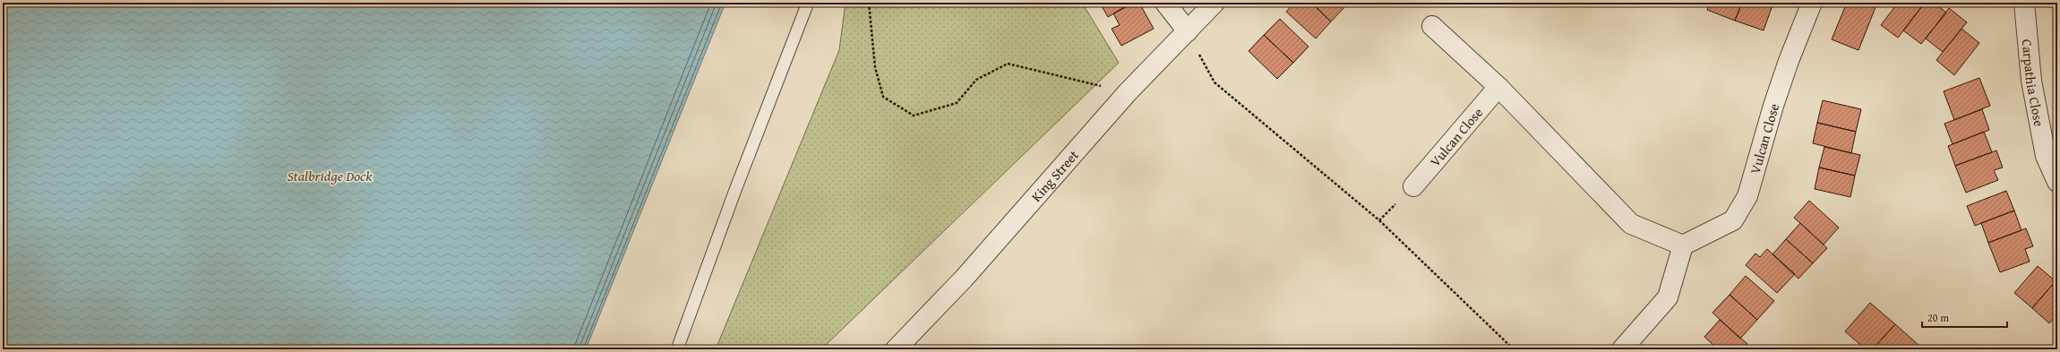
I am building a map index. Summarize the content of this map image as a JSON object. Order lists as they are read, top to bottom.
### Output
{
  "streets": {
    "street": ["Carpathia Close", "Vulcan Close", "King Street"]
  },
  "water": ["Stalbridge Dock"],
  "scale_bar": "20 m"
}
